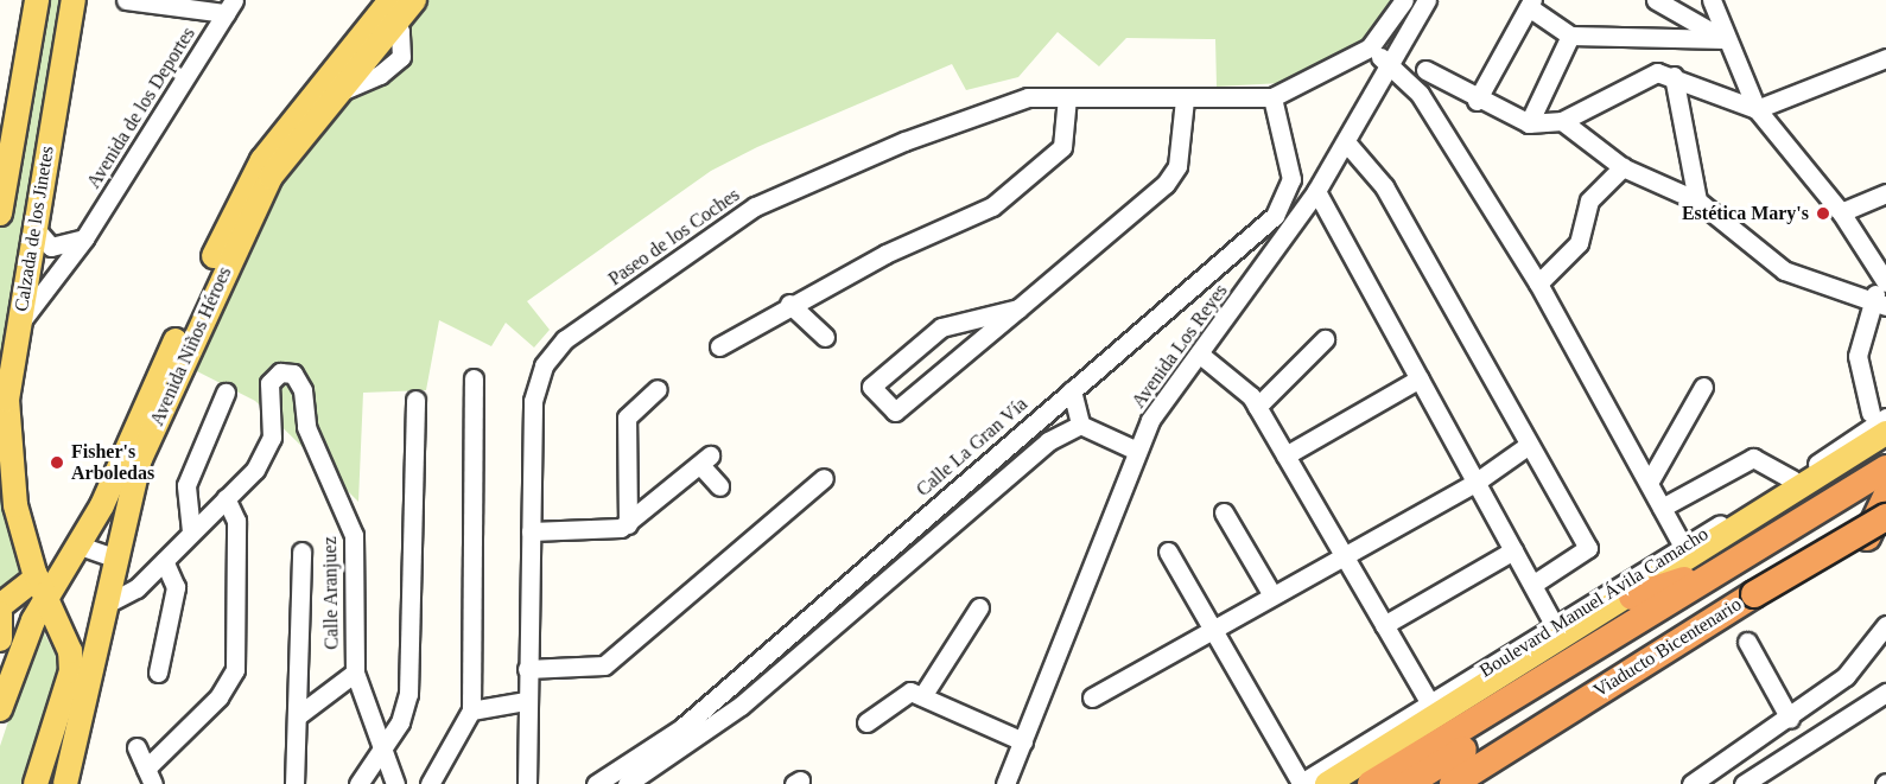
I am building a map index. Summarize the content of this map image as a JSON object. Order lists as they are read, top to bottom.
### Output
{
  "streets": {
    "highway": ["Boulevard Manuel Ávila Camacho", "Viaducto Bicentenario"],
    "main road": ["Calzada de los Jinetes", "Avenida Niños Héroes"],
    "street": [
      "Avenida de los Deportes",
      "Paseo de los Coches",
      "Avenida Los Reyes",
      "Calle La Gran Vía",
      "Calle Aranjuez"
    ]
  },
  "crossings": [
    ["Avenida de los Deportes", "Calzada de los Jinetes"],
    ["Calzada de los Jinetes", "Avenida Niños Héroes"],
    ["Paseo de los Coches", "Calle La Gran Vía"],
    ["Avenida Niños Héroes", "Calle Aranjuez"]
  ],
  "places": ["Estética Mary's", "Fisher's Arboledas"]
}
